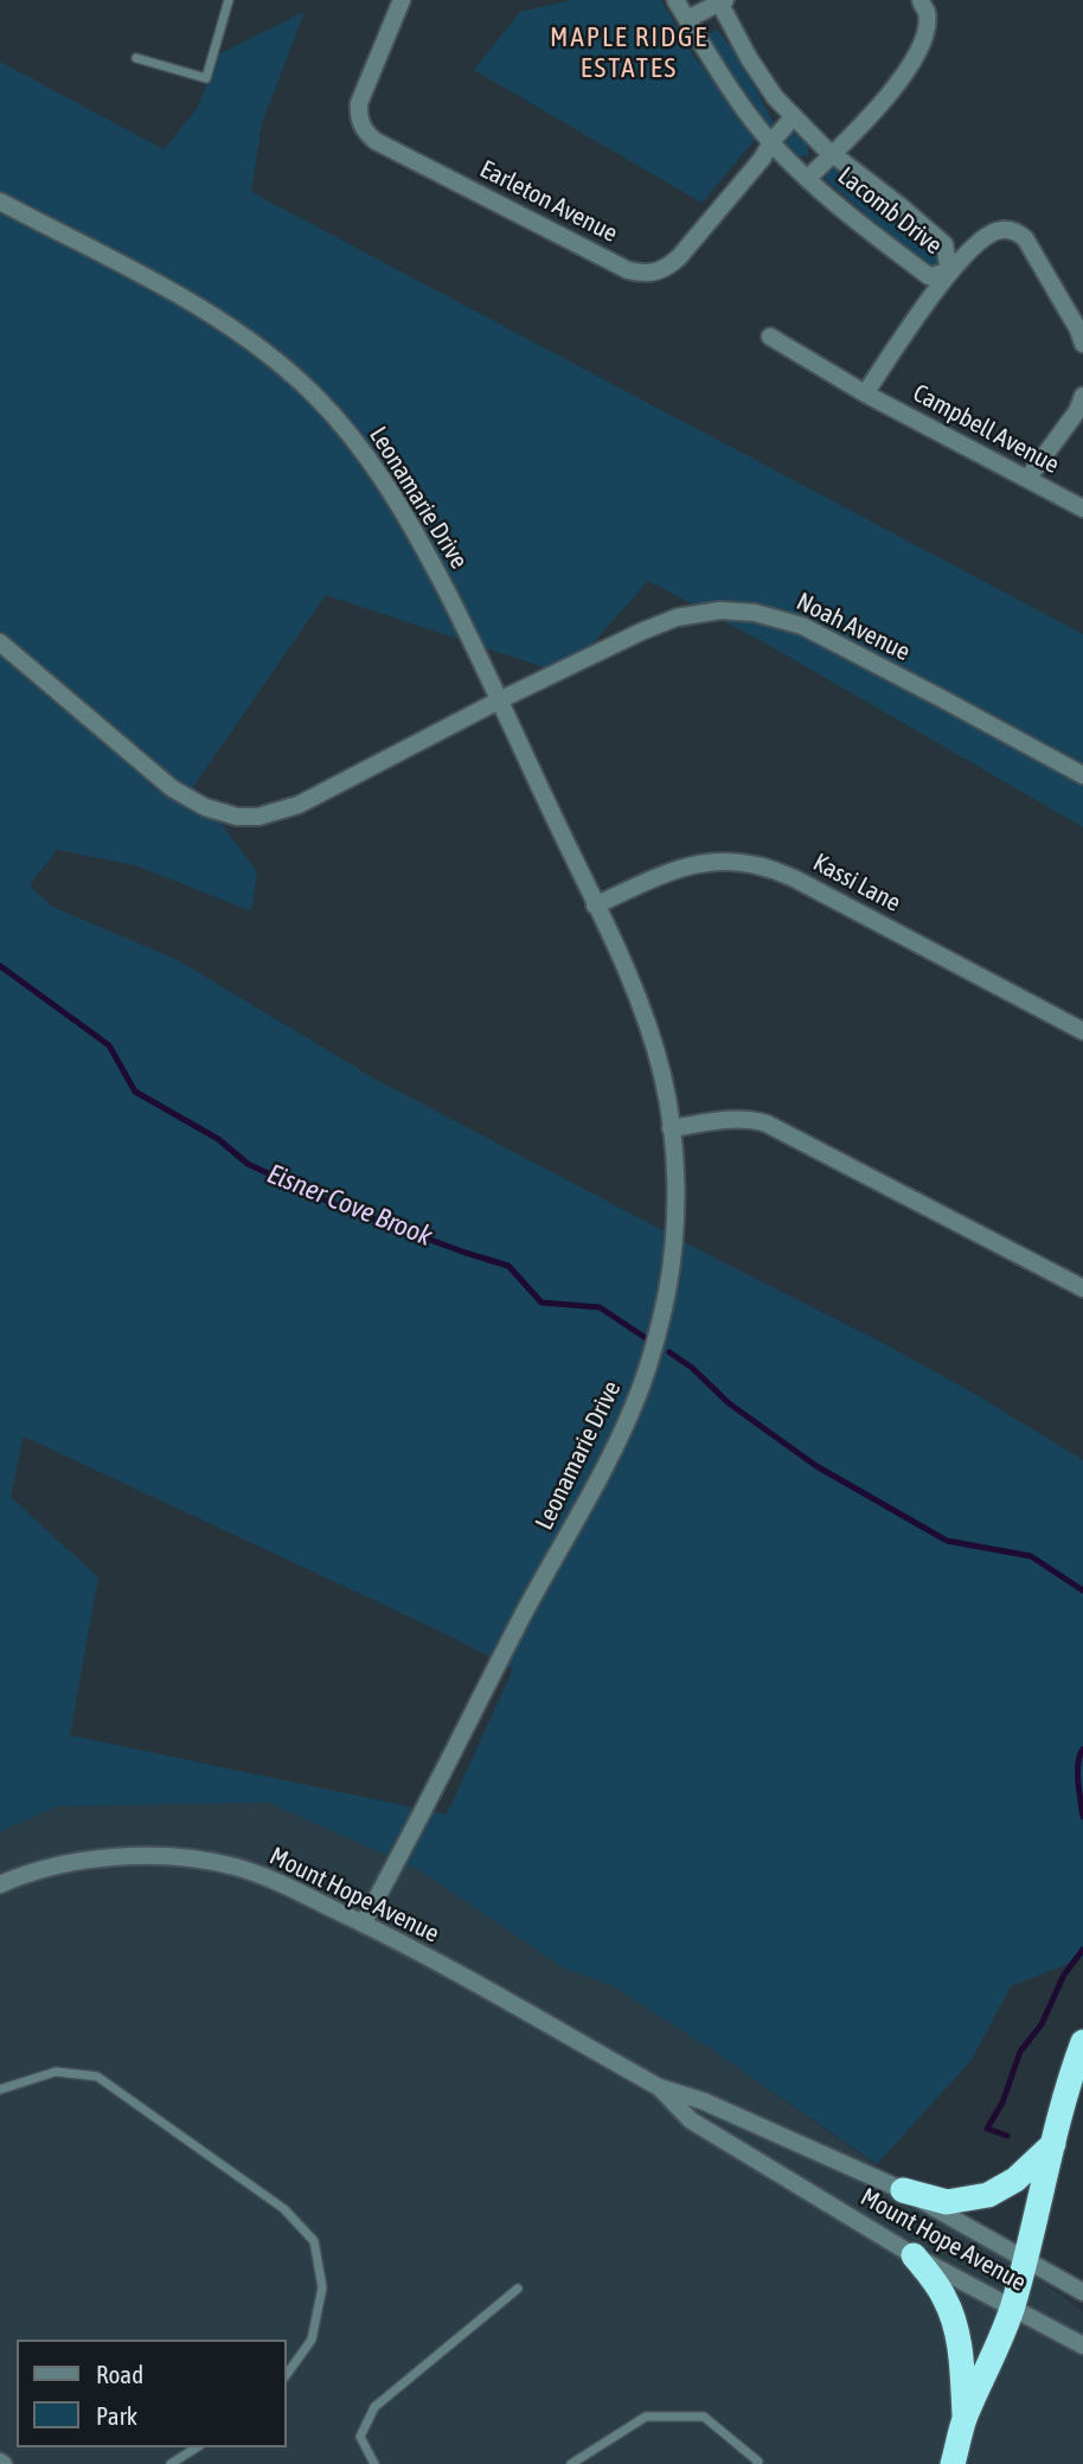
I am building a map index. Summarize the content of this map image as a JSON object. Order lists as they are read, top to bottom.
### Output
{
  "streets": {
    "street": [
      "Earleton Avenue",
      "Lacomb Drive",
      "Campbell Avenue",
      "Leonamarie Drive",
      "Noah Avenue",
      "Kassi Lane",
      "Mount Hope Avenue"
    ]
  },
  "crossings": [
    ["Earleton Avenue", "Lacomb Drive"],
    ["Leonamarie Drive", "Noah Avenue"],
    ["Leonamarie Drive", "Kassi Lane"],
    ["Leonamarie Drive", "Mount Hope Avenue"]
  ],
  "districts": ["MAPLE RIDGE ESTATES"],
  "water": ["Eisner Cove Brook"],
  "legend": ["Road", "Park"]
}
